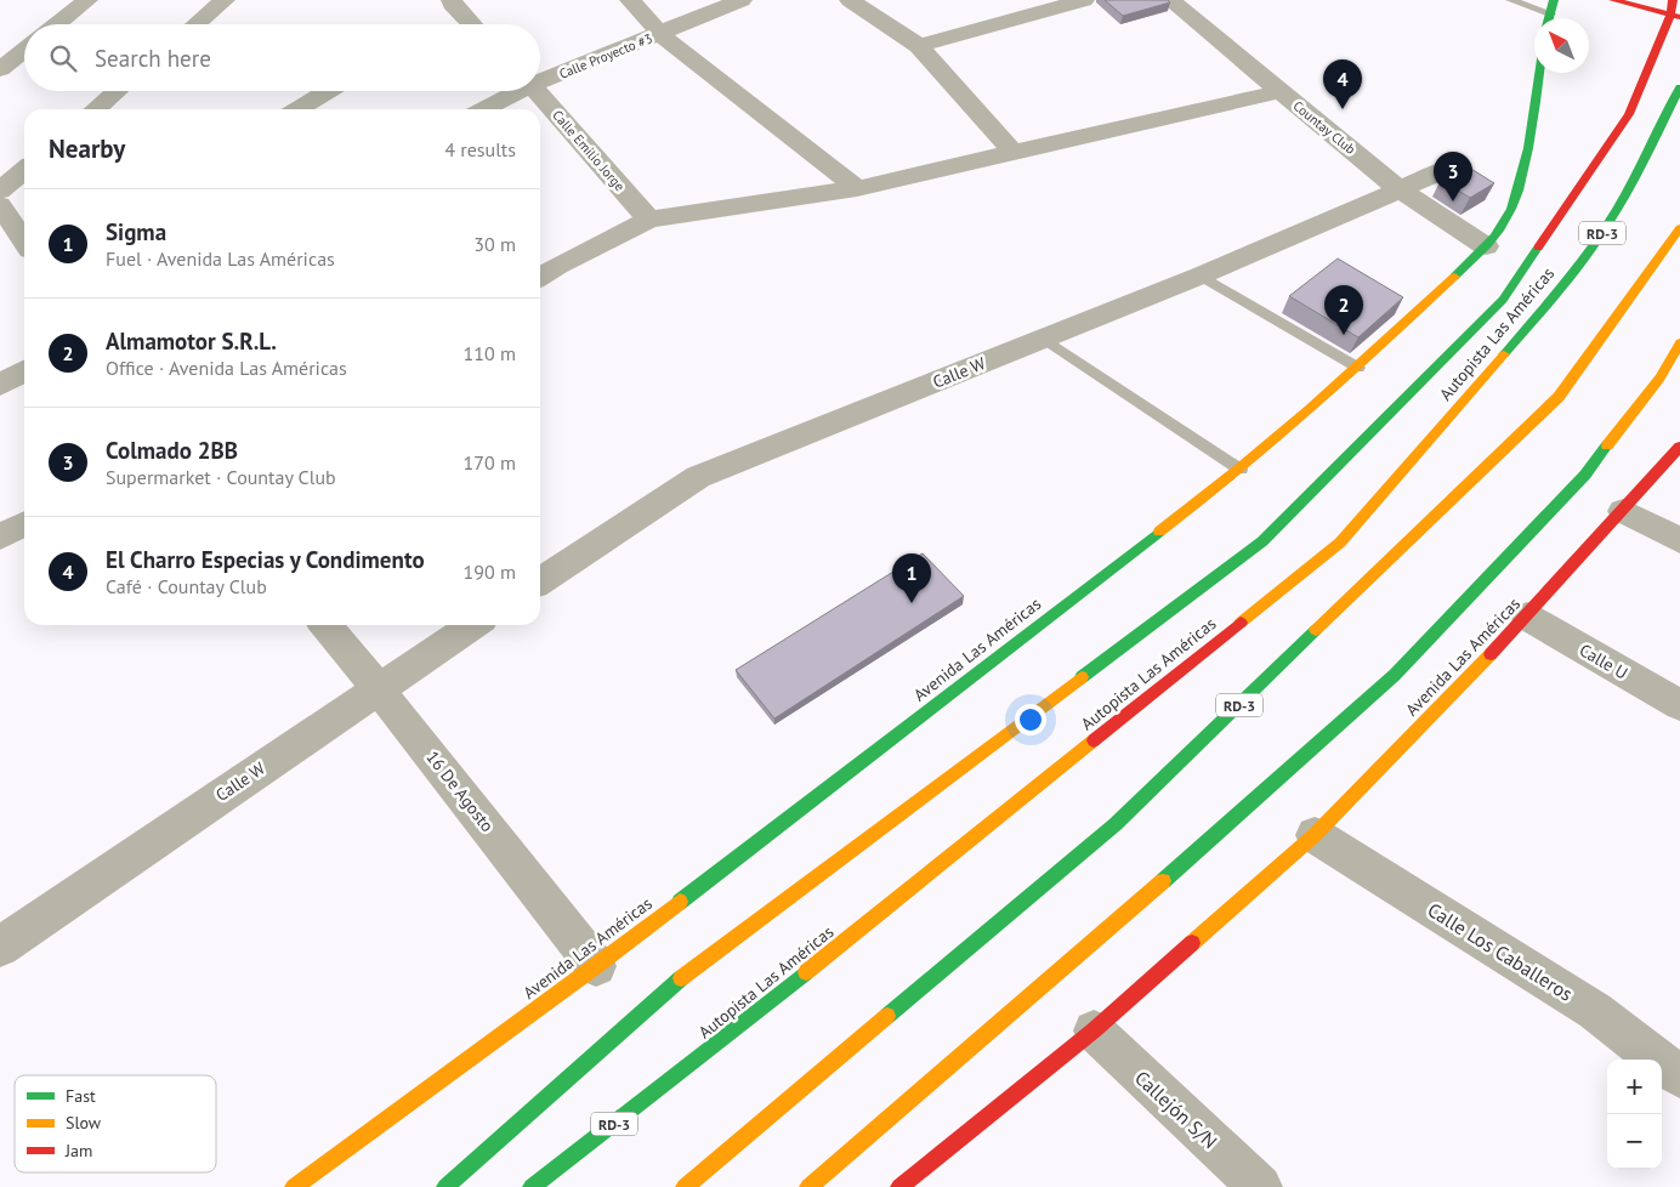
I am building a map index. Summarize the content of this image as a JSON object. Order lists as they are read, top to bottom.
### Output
{
  "streets": {
    "main road": ["RD-3", "Autopista Las Américas", "Avenida Las Américas"],
    "street": [
      "Calle Proyecto #3",
      "Countay Club",
      "Calle Emilio Jorge",
      "Calle W",
      "Calle U",
      "16 De Agosto",
      "Calle Los Caballeros",
      "Callejón S/N"
    ]
  },
  "crossings": [
    ["Countay Club", "Calle W"],
    ["Countay Club", "Avenida Las Américas"],
    ["Calle W", "16 De Agosto"],
    ["Avenida Las Américas", "Calle U"],
    ["Avenida Las Américas", "16 De Agosto"],
    ["Avenida Las Américas", "Calle Los Caballeros"],
    ["Avenida Las Américas", "Callejón S/N"]
  ],
  "legend": ["Fast", "Slow", "Jam"],
  "north": "top left",
  "page": {
    "search": "Search here",
    "pins": [
      "4",
      "3",
      "2",
      "1"
    ],
    "heading": ["Nearby", "4 results"],
    "list": [
      {
        "mark": "1",
        "name": "Sigma",
        "note": "Fuel · Avenida Las Américas",
        "value": "30 m"
      },
      {
        "mark": "2",
        "name": "Almamotor S.R.L.",
        "note": "Office · Avenida Las Américas",
        "value": "110 m"
      },
      {
        "mark": "3",
        "name": "Colmado 2BB",
        "note": "Supermarket · Countay Club",
        "value": "170 m"
      },
      {
        "mark": "4",
        "name": "El Charro Especias y Condimento",
        "note": "Café · Countay Club",
        "value": "190 m"
      }
    ],
    "map_buttons": ["+", "−"]
  }
}
